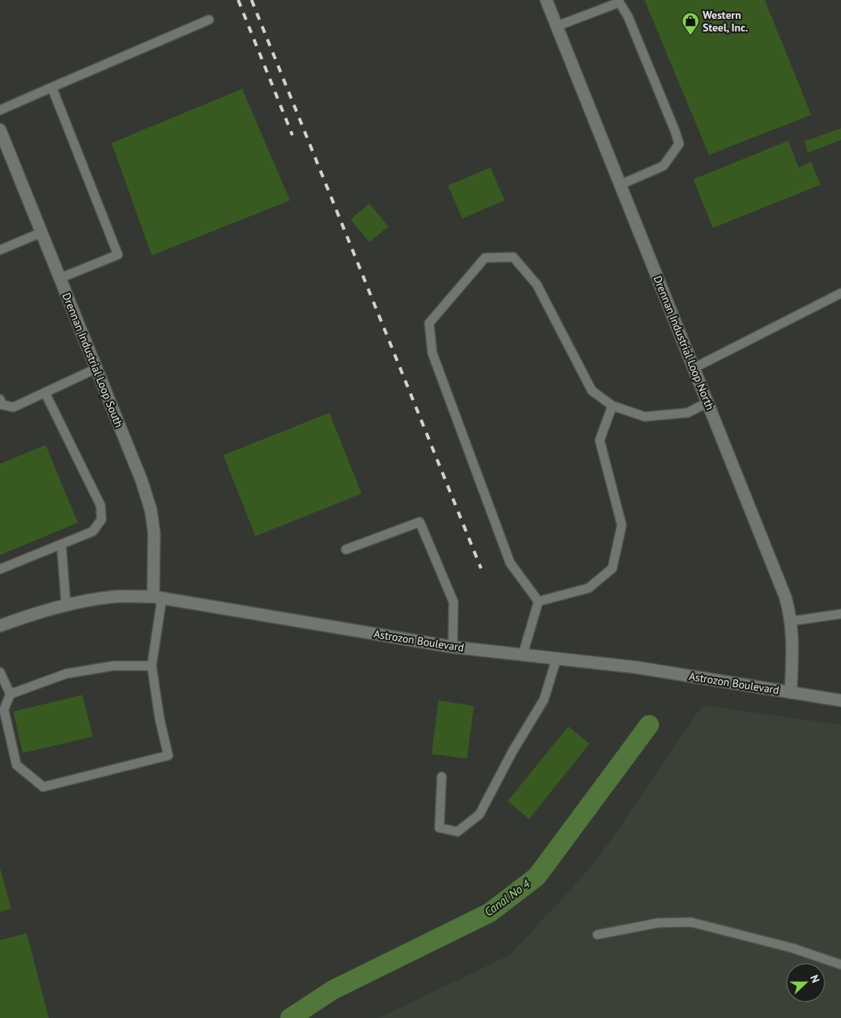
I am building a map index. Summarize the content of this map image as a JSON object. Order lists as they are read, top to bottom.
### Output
{
  "streets": {
    "street": ["Drennan Industrial Loop North", "Drennan Industrial Loop South", "Astrozon Boulevard"]
  },
  "crossings": [
    ["Drennan Industrial Loop North", "Astrozon Boulevard"],
    ["Drennan Industrial Loop South", "Astrozon Boulevard"]
  ],
  "water": ["Canal No 4"],
  "places": {
    "shop": ["Western Steel, Inc."]
  },
  "north": "right"
}
